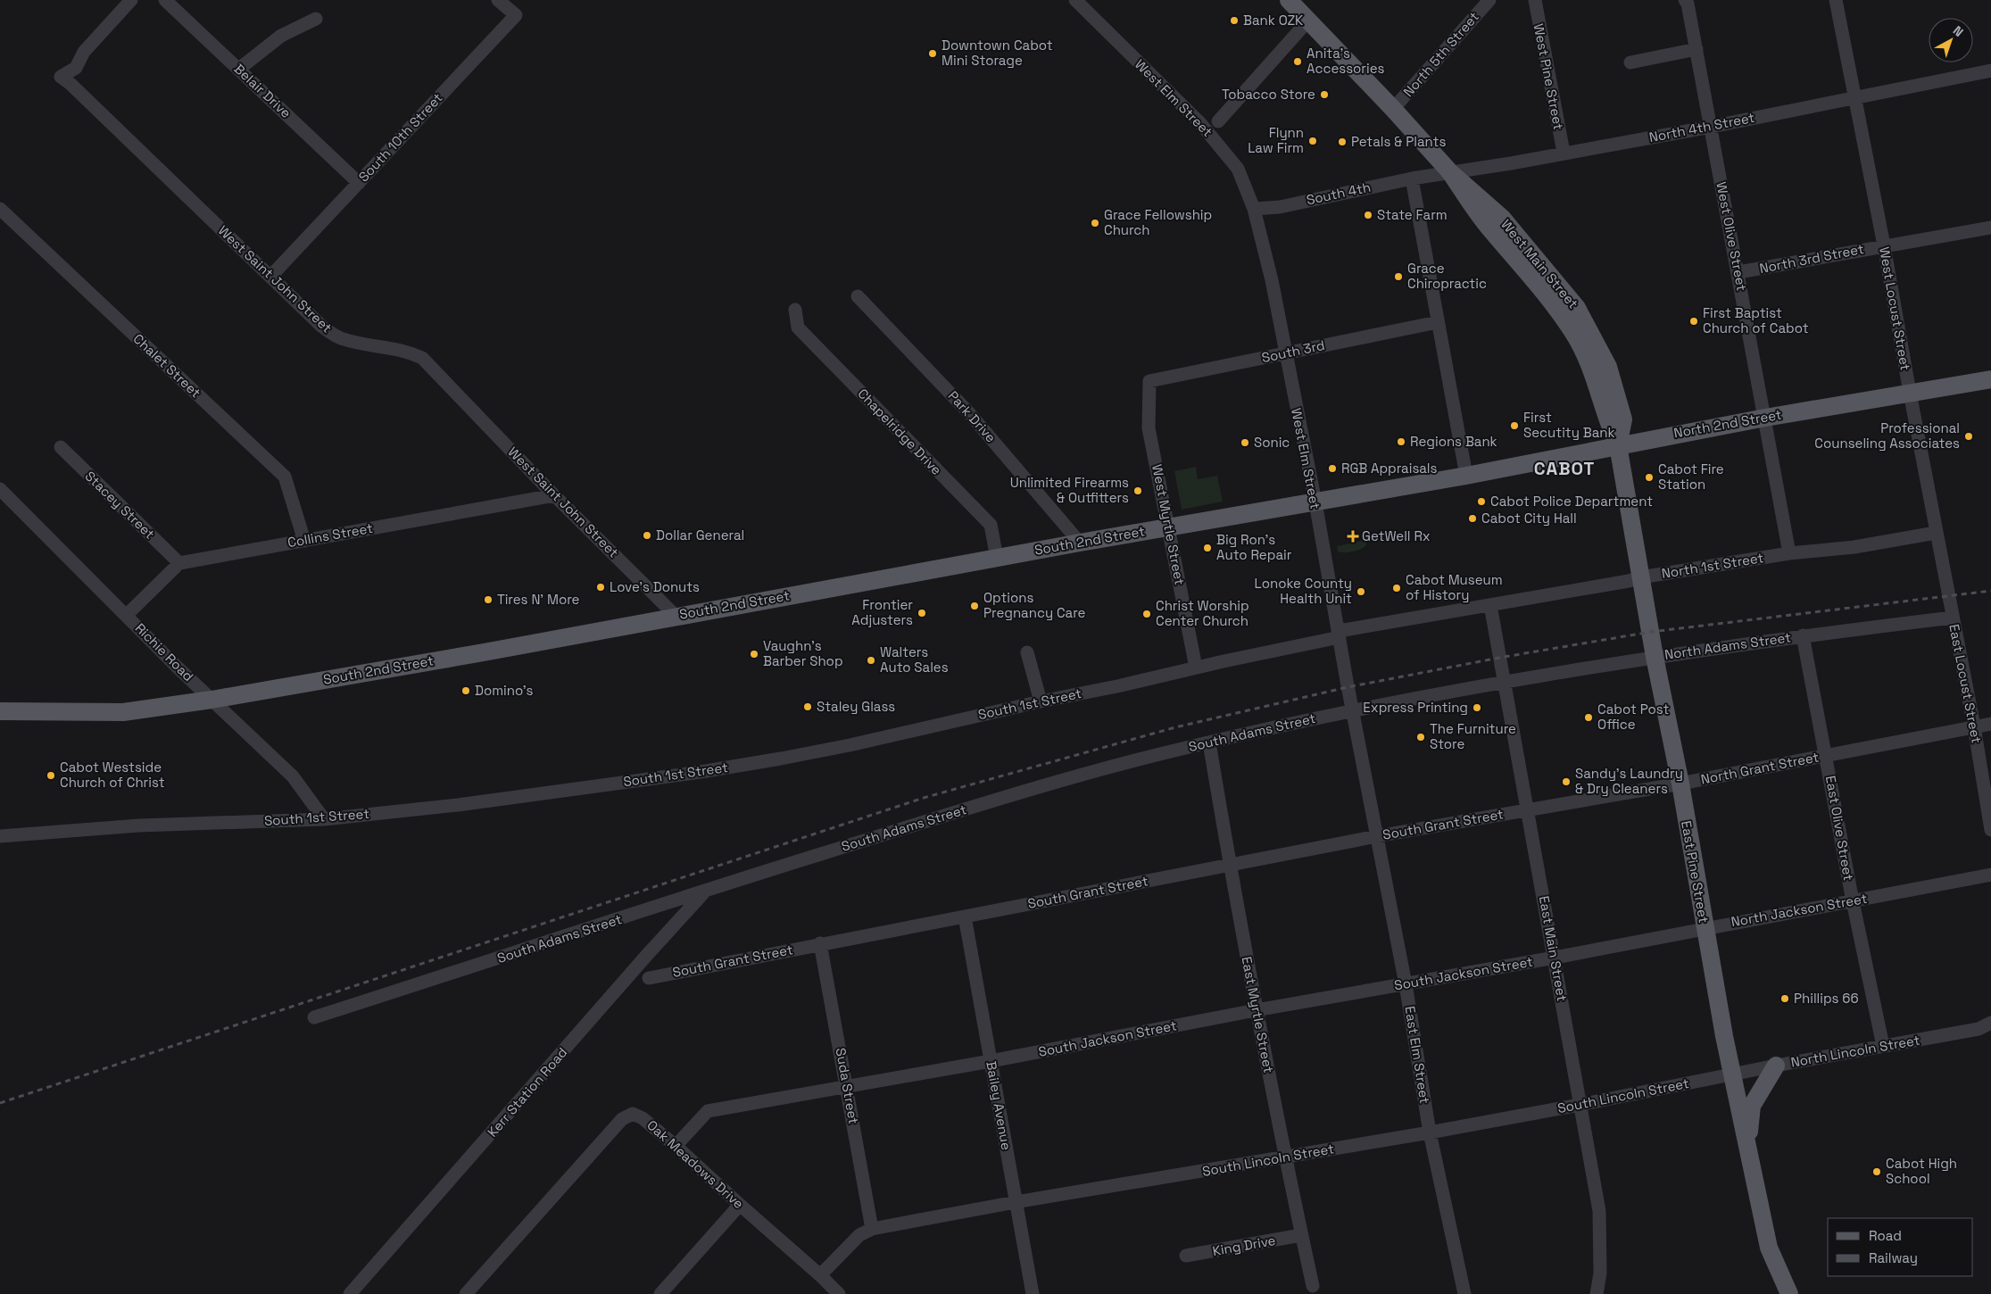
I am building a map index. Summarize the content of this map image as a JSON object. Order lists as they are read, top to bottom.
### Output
{
  "streets": {
    "main road": [
      "West Main Street",
      "North 2nd Street",
      "South 2nd Street",
      "East Pine Street"
    ],
    "street": [
      "North 5th Street",
      "West Pine Street",
      "Belair Drive",
      "West Elm Street",
      "North 4th Street",
      "South 10th Street",
      "South 4th",
      "West Olive Street",
      "North 3rd Street",
      "West Saint John Street",
      "West Locust Street",
      "South 3rd",
      "Chalet Street",
      "Park Drive",
      "Chapelridge Drive",
      "Stacey Street",
      "West Myrtle Street",
      "Collins Street",
      "North 1st Street",
      "North Adams Street",
      "Richie Road",
      "East Locust Street",
      "South 1st Street",
      "South Adams Street",
      "North Grant Street",
      "South Grant Street",
      "East Olive Street",
      "North Jackson Street",
      "East Main Street",
      "South Jackson Street",
      "East Myrtle Street",
      "North Lincoln Street",
      "East Elm Street",
      "Suda Street",
      "Kerr Station Road",
      "South Lincoln Street",
      "Bailey Avenue",
      "Oak Meadows Drive",
      "King Drive"
    ]
  },
  "crossings": [
    ["North 5th Street", "West Main Street"],
    ["West Pine Street", "North 4th Street"],
    ["Belair Drive", "South 10th Street"],
    ["West Elm Street", "South 4th"],
    ["West Elm Street", "South 3rd"],
    ["West Elm Street", "South 2nd Street"],
    ["West Elm Street", "South 1st Street"],
    ["West Elm Street", "South Adams Street"],
    ["West Elm Street", "East Elm Street"],
    ["North 4th Street", "South 4th"],
    ["North 4th Street", "West Olive Street"],
    ["North 4th Street", "West Main Street"],
    ["North 4th Street", "West Locust Street"],
    ["South 10th Street", "West Saint John Street"],
    ["West Olive Street", "North 3rd Street"],
    ["West Olive Street", "North 2nd Street"],
    ["West Olive Street", "North 1st Street"],
    ["North 3rd Street", "West Locust Street"],
    ["West Main Street", "North 2nd Street"],
    ["West Main Street", "East Pine Street"],
    ["West Saint John Street", "Collins Street"],
    ["West Saint John Street", "South 2nd Street"],
    ["West Locust Street", "North 2nd Street"],
    ["West Locust Street", "North 1st Street"],
    ["West Locust Street", "North Adams Street"],
    ["West Locust Street", "East Locust Street"],
    ["South 3rd", "West Myrtle Street"],
    ["Chalet Street", "Collins Street"],
    ["Park Drive", "South 2nd Street"],
    ["North 2nd Street", "South 2nd Street"],
    ["North 2nd Street", "East Pine Street"],
    ["Chapelridge Drive", "South 2nd Street"],
    ["Stacey Street", "Collins Street"],
    ["West Myrtle Street", "South 2nd Street"],
    ["West Myrtle Street", "South 1st Street"],
    ["South 2nd Street", "Richie Road"],
    ["North 1st Street", "South 1st Street"],
    ["North 1st Street", "East Pine Street"],
    ["North 1st Street", "East Main Street"],
    ["North Adams Street", "East Locust Street"],
    ["North Adams Street", "South Adams Street"],
    ["North Adams Street", "East Olive Street"],
    ["North Adams Street", "East Pine Street"],
    ["North Adams Street", "East Main Street"],
    ["Richie Road", "South 1st Street"],
    ["East Locust Street", "North Grant Street"],
    ["South 1st Street", "East Main Street"],
    ["South Adams Street", "East Main Street"],
    ["South Adams Street", "East Myrtle Street"],
    ["South Adams Street", "East Elm Street"],
    ["South Adams Street", "Kerr Station Road"],
    ["North Grant Street", "South Grant Street"],
    ["North Grant Street", "East Olive Street"],
    ["North Grant Street", "East Pine Street"],
    ["North Grant Street", "East Main Street"],
    ["South Grant Street", "East Main Street"],
    ["South Grant Street", "East Myrtle Street"],
    ["South Grant Street", "East Elm Street"],
    ["South Grant Street", "Suda Street"],
    ["South Grant Street", "Bailey Avenue"],
    ["East Olive Street", "North Jackson Street"],
    ["East Olive Street", "North Lincoln Street"],
    ["East Pine Street", "North Jackson Street"],
    ["East Pine Street", "North Lincoln Street"],
    ["East Pine Street", "South Lincoln Street"],
    ["North Jackson Street", "East Main Street"],
    ["North Jackson Street", "South Jackson Street"],
    ["East Main Street", "South Jackson Street"],
    ["East Main Street", "South Lincoln Street"],
    ["South Jackson Street", "East Myrtle Street"],
    ["South Jackson Street", "East Elm Street"],
    ["South Jackson Street", "Suda Street"],
    ["South Jackson Street", "Bailey Avenue"],
    ["South Jackson Street", "Oak Meadows Drive"],
    ["East Myrtle Street", "South Lincoln Street"],
    ["East Myrtle Street", "King Drive"],
    ["North Lincoln Street", "South Lincoln Street"],
    ["East Elm Street", "South Lincoln Street"],
    ["Suda Street", "South Lincoln Street"],
    ["South Lincoln Street", "Bailey Avenue"],
    ["South Lincoln Street", "Oak Meadows Drive"]
  ],
  "districts": ["CABOT"],
  "places": {
    "other": [
      "Bank OZK",
      "Downtown Cabot Mini Storage",
      "Anita's Accessories",
      "Tobacco Store",
      "Flynn Law Firm",
      "Petals & Plants",
      "State Farm",
      "Grace Fellowship Church",
      "Grace Chiropractic",
      "First Baptist Church of Cabot",
      "First Secutity Bank",
      "Professional Counseling Associates",
      "Regions Bank",
      "Sonic",
      "RGB Appraisals",
      "Cabot Fire Station",
      "Unlimited Firearms & Outfitters",
      "Cabot Police Department",
      "Cabot City Hall",
      "Dollar General",
      "Big Ron's Auto Repair",
      "Love's Donuts",
      "Cabot Museum of History",
      "Lonoke County Health Unit",
      "Tires N' More",
      "Options Pregnancy Care",
      "Frontier Adjusters",
      "Christ Worship Center Church",
      "Vaughn's Barber Shop",
      "Walters Auto Sales",
      "Domino's",
      "Staley Glass",
      "Express Printing",
      "Cabot Post Office",
      "The Furniture Store",
      "Cabot Westside Church of Christ",
      "Sandy's Laundry & Dry Cleaners",
      "Phillips 66",
      "Cabot High School"
    ],
    "health": ["GetWell Rx"]
  },
  "legend": ["Road", "Railway"],
  "north": "top right"
}
